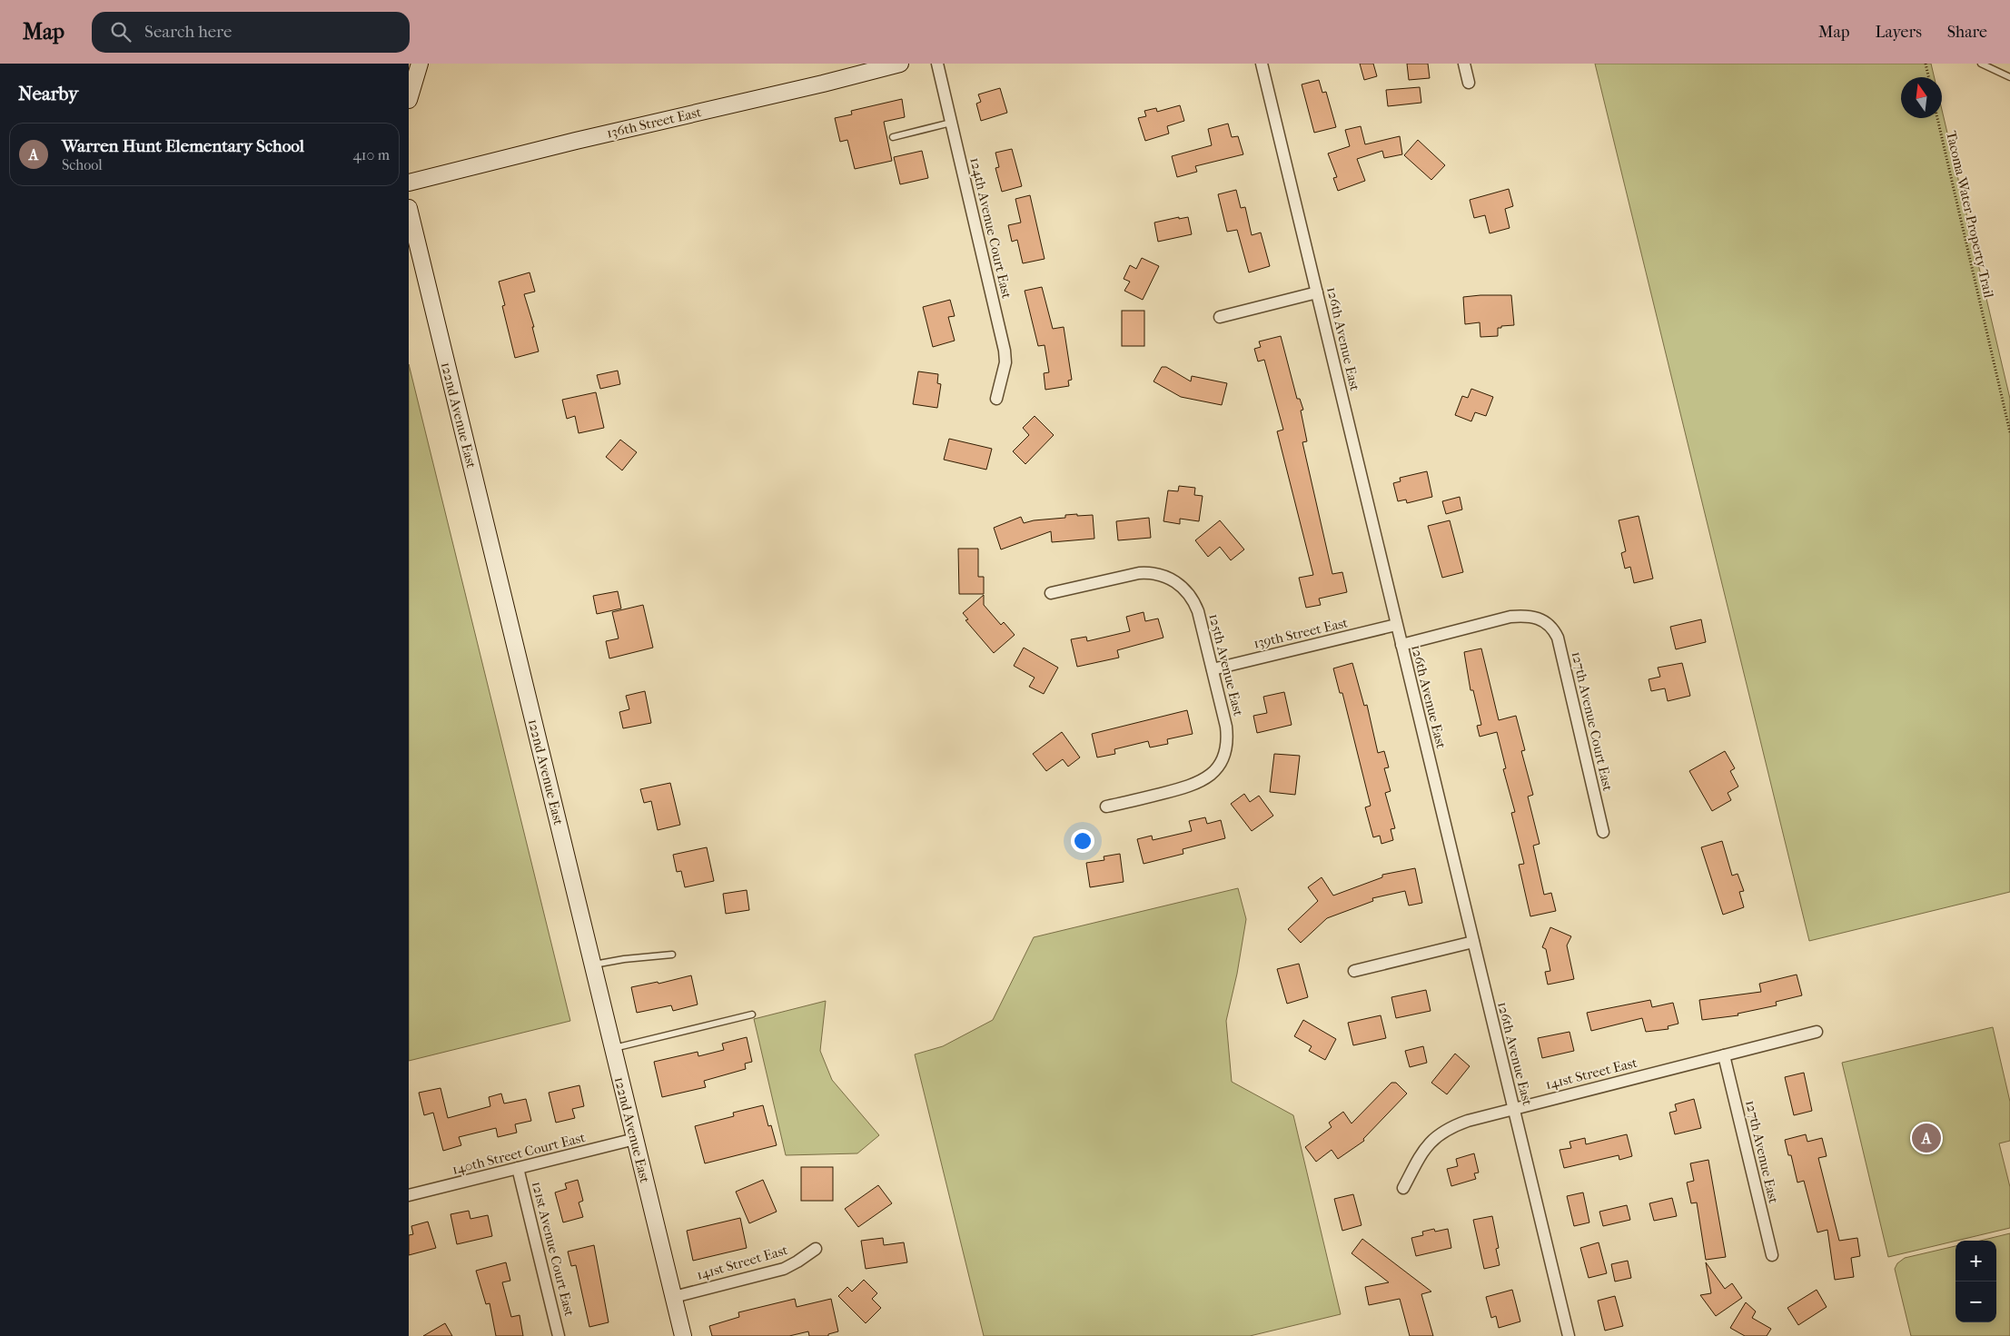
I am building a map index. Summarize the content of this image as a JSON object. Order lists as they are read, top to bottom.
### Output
{
  "streets": {
    "main road": ["136th Street East", "122nd Avenue East"],
    "street": [
      "124th Avenue Court East",
      "126th Avenue East",
      "139th Street East",
      "125th Avenue East",
      "127th Avenue Court East",
      "141st Street East",
      "127th Avenue East",
      "140th Street Court East",
      "121st Avenue Court East"
    ],
    "path": ["Tacoma Water Property Trail"]
  },
  "crossings": [
    ["126th Avenue East", "139th Street East"],
    ["126th Avenue East", "127th Avenue Court East"],
    ["126th Avenue East", "141st Street East"],
    ["122nd Avenue East", "141st Street East"],
    ["122nd Avenue East", "140th Street Court East"],
    ["139th Street East", "125th Avenue East"],
    ["141st Street East", "127th Avenue East"],
    ["140th Street Court East", "121st Avenue Court East"]
  ],
  "north": "top",
  "page": {
    "header": "Map",
    "search": "Search here",
    "nav": ["Map", "Layers", "Share"],
    "heading": "Nearby",
    "list": [
      {
        "mark": "A",
        "name": "Warren Hunt Elementary School",
        "note": "School",
        "value": "410 m"
      }
    ],
    "pins": "A",
    "map_buttons": ["+", "−"]
  }
}
